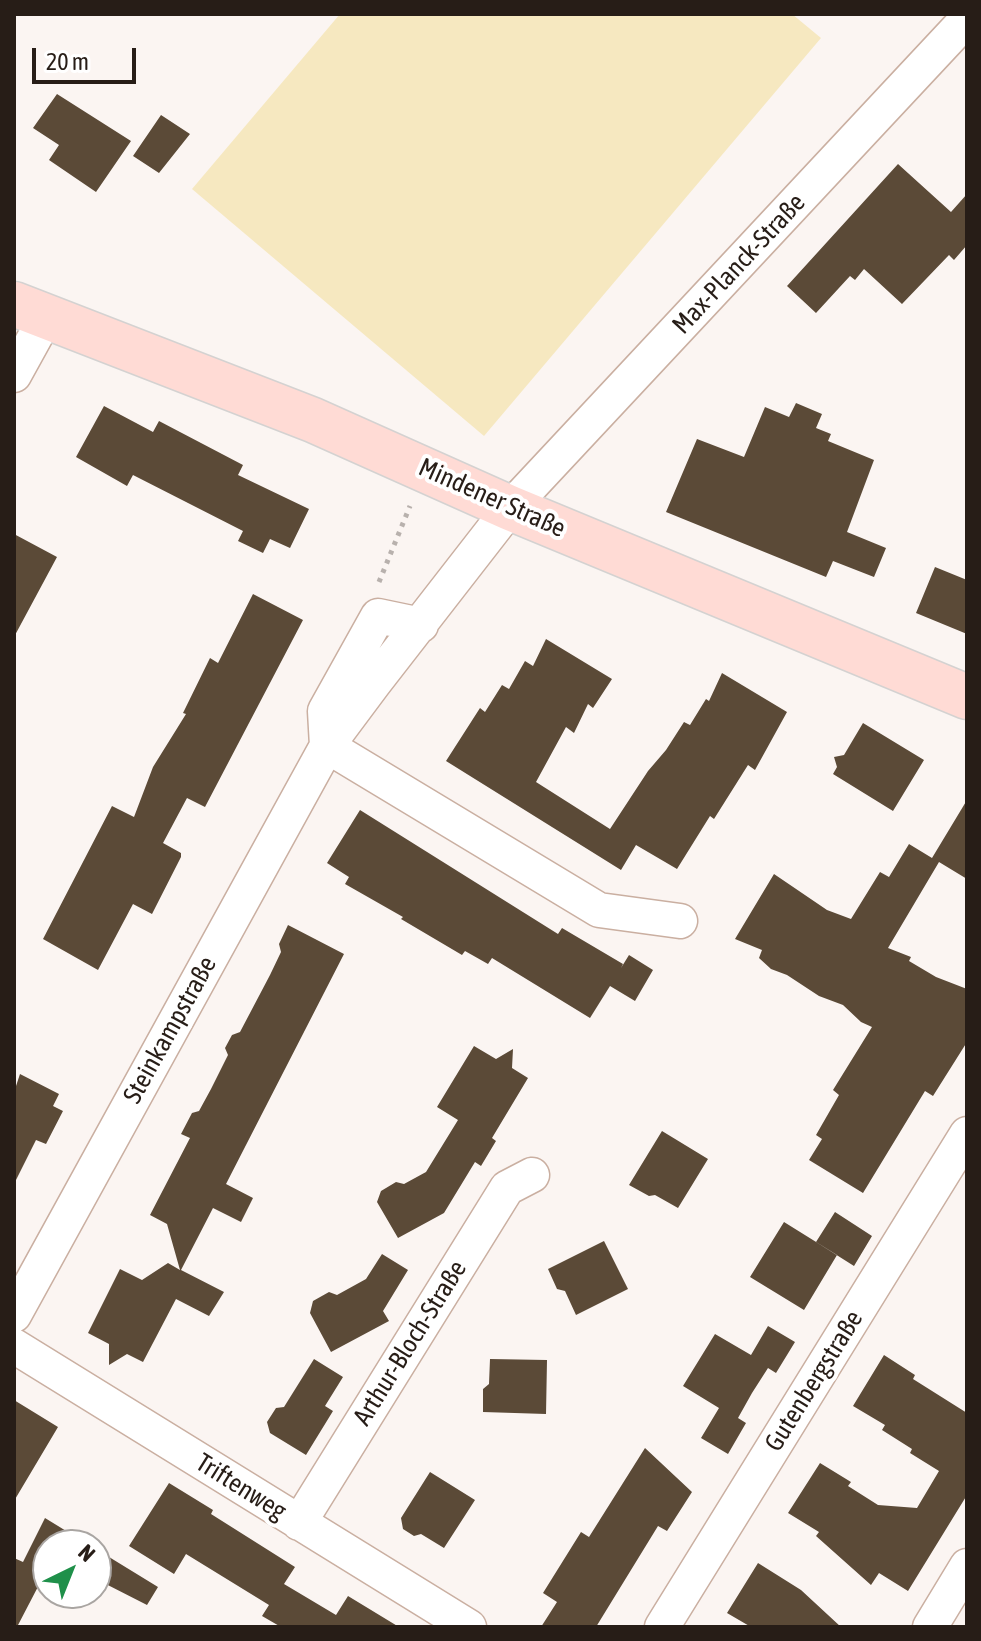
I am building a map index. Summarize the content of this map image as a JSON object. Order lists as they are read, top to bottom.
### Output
{
  "streets": {
    "main road": ["Mindener Straße"],
    "street": [
      "Max-Planck-Straße",
      "Steinkampstraße",
      "Arthur-Bloch-Straße",
      "Gutenbergstraße",
      "Triftenweg"
    ]
  },
  "crossings": [
    ["Max-Planck-Straße", "Mindener Straße"],
    ["Max-Planck-Straße", "Steinkampstraße"],
    ["Mindener Straße", "Steinkampstraße"],
    ["Arthur-Bloch-Straße", "Triftenweg"]
  ],
  "scale_bar": "20 m",
  "north": "top right"
}
